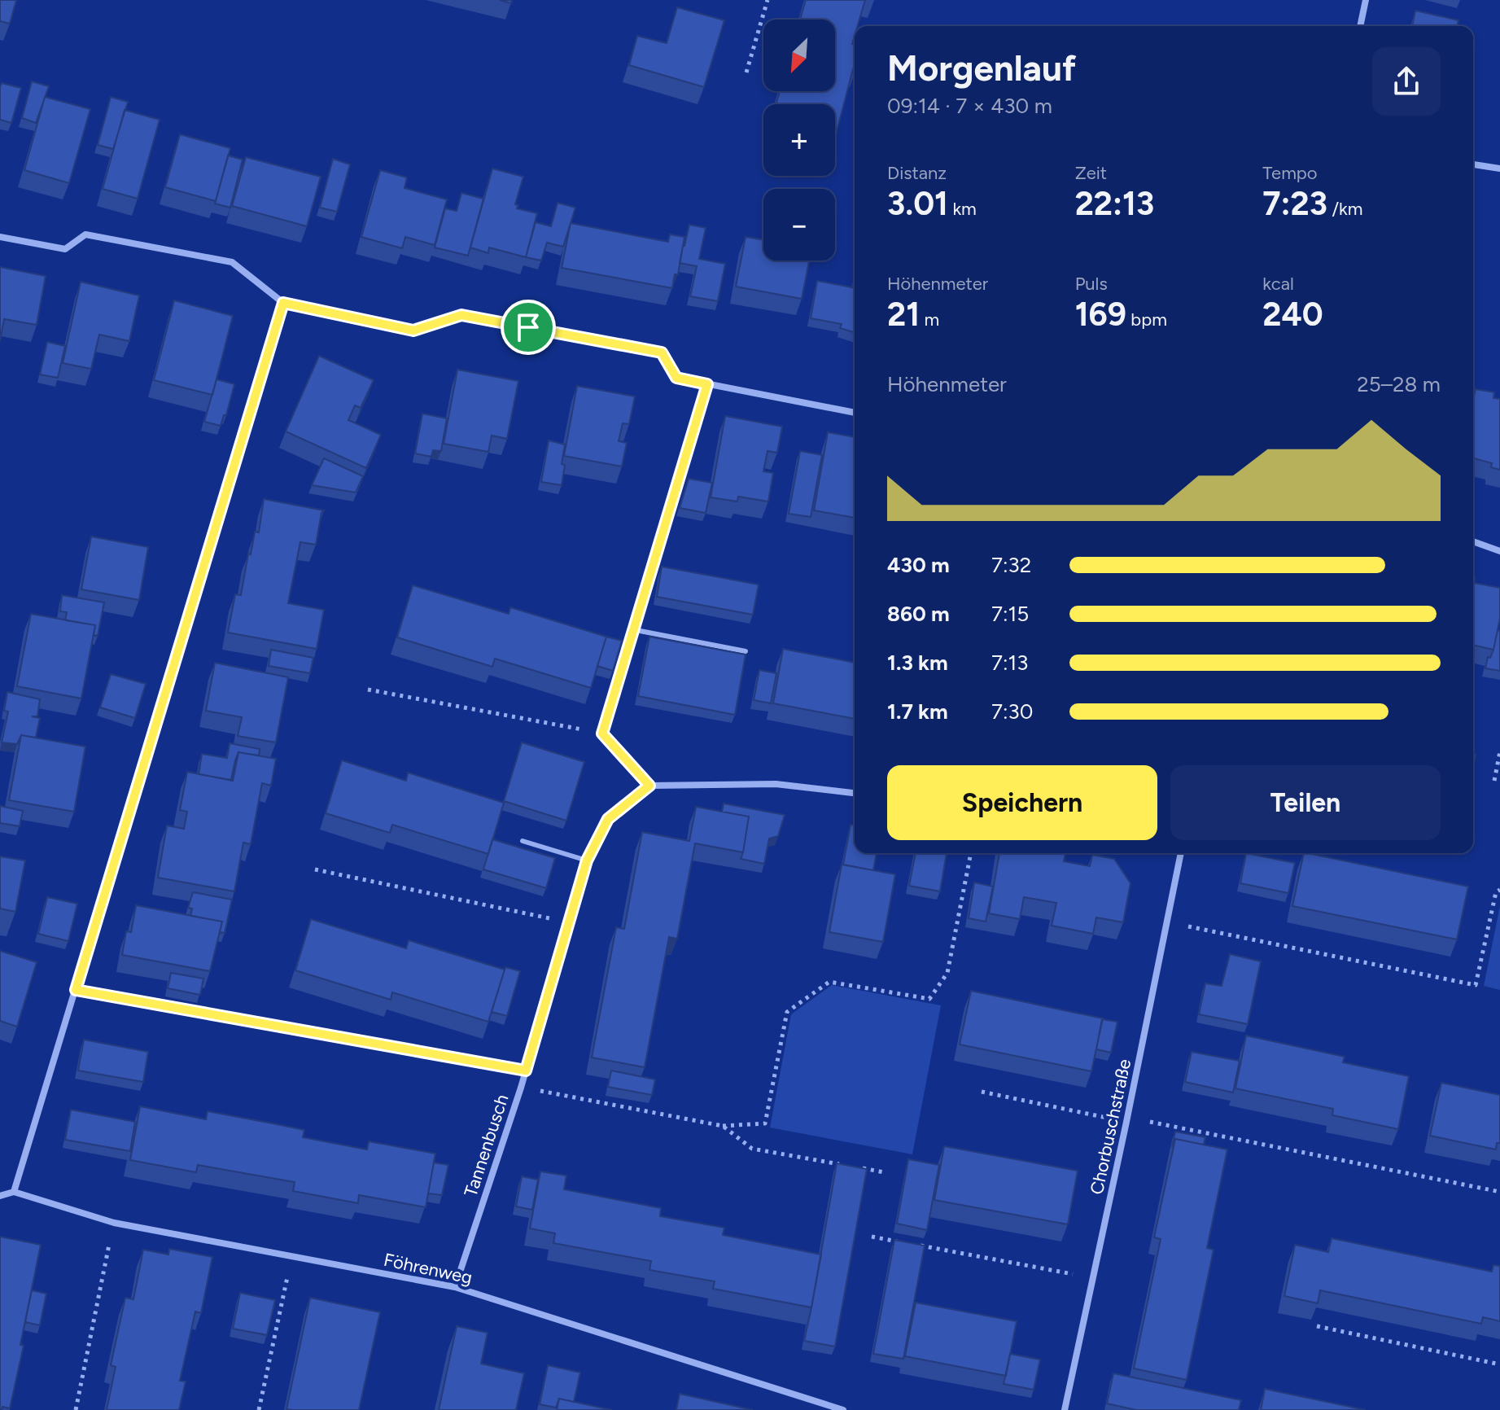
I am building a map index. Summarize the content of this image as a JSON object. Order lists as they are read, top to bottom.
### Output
{
  "streets": {
    "street": ["Chorbuschstraße", "Tannenbusch", "Föhrenweg"]
  },
  "crossings": [
    ["Tannenbusch", "Föhrenweg"]
  ],
  "north": "bottom left",
  "page": {
    "map_buttons": ["+", "−"],
    "heading": ["Morgenlauf", "09:14 · 7 × 430 m"],
    "stats": [
      ["Distanz", "3.01 km"],
      ["Zeit", "22:13"],
      ["Tempo", "7:23 /km"],
      ["Höhenmeter", "21 m"],
      ["Puls", "169 bpm"],
      ["kcal", "240"]
    ],
    "chart": ["Höhenmeter", "25–28 m"],
    "list": [
      {
        "name": "430 m",
        "note": "7:32"
      },
      {
        "name": "860 m",
        "note": "7:15"
      },
      {
        "name": "1.3 km",
        "note": "7:13"
      },
      {
        "name": "1.7 km",
        "note": "7:30"
      }
    ],
    "buttons": ["Speichern", "Teilen"]
  }
}
